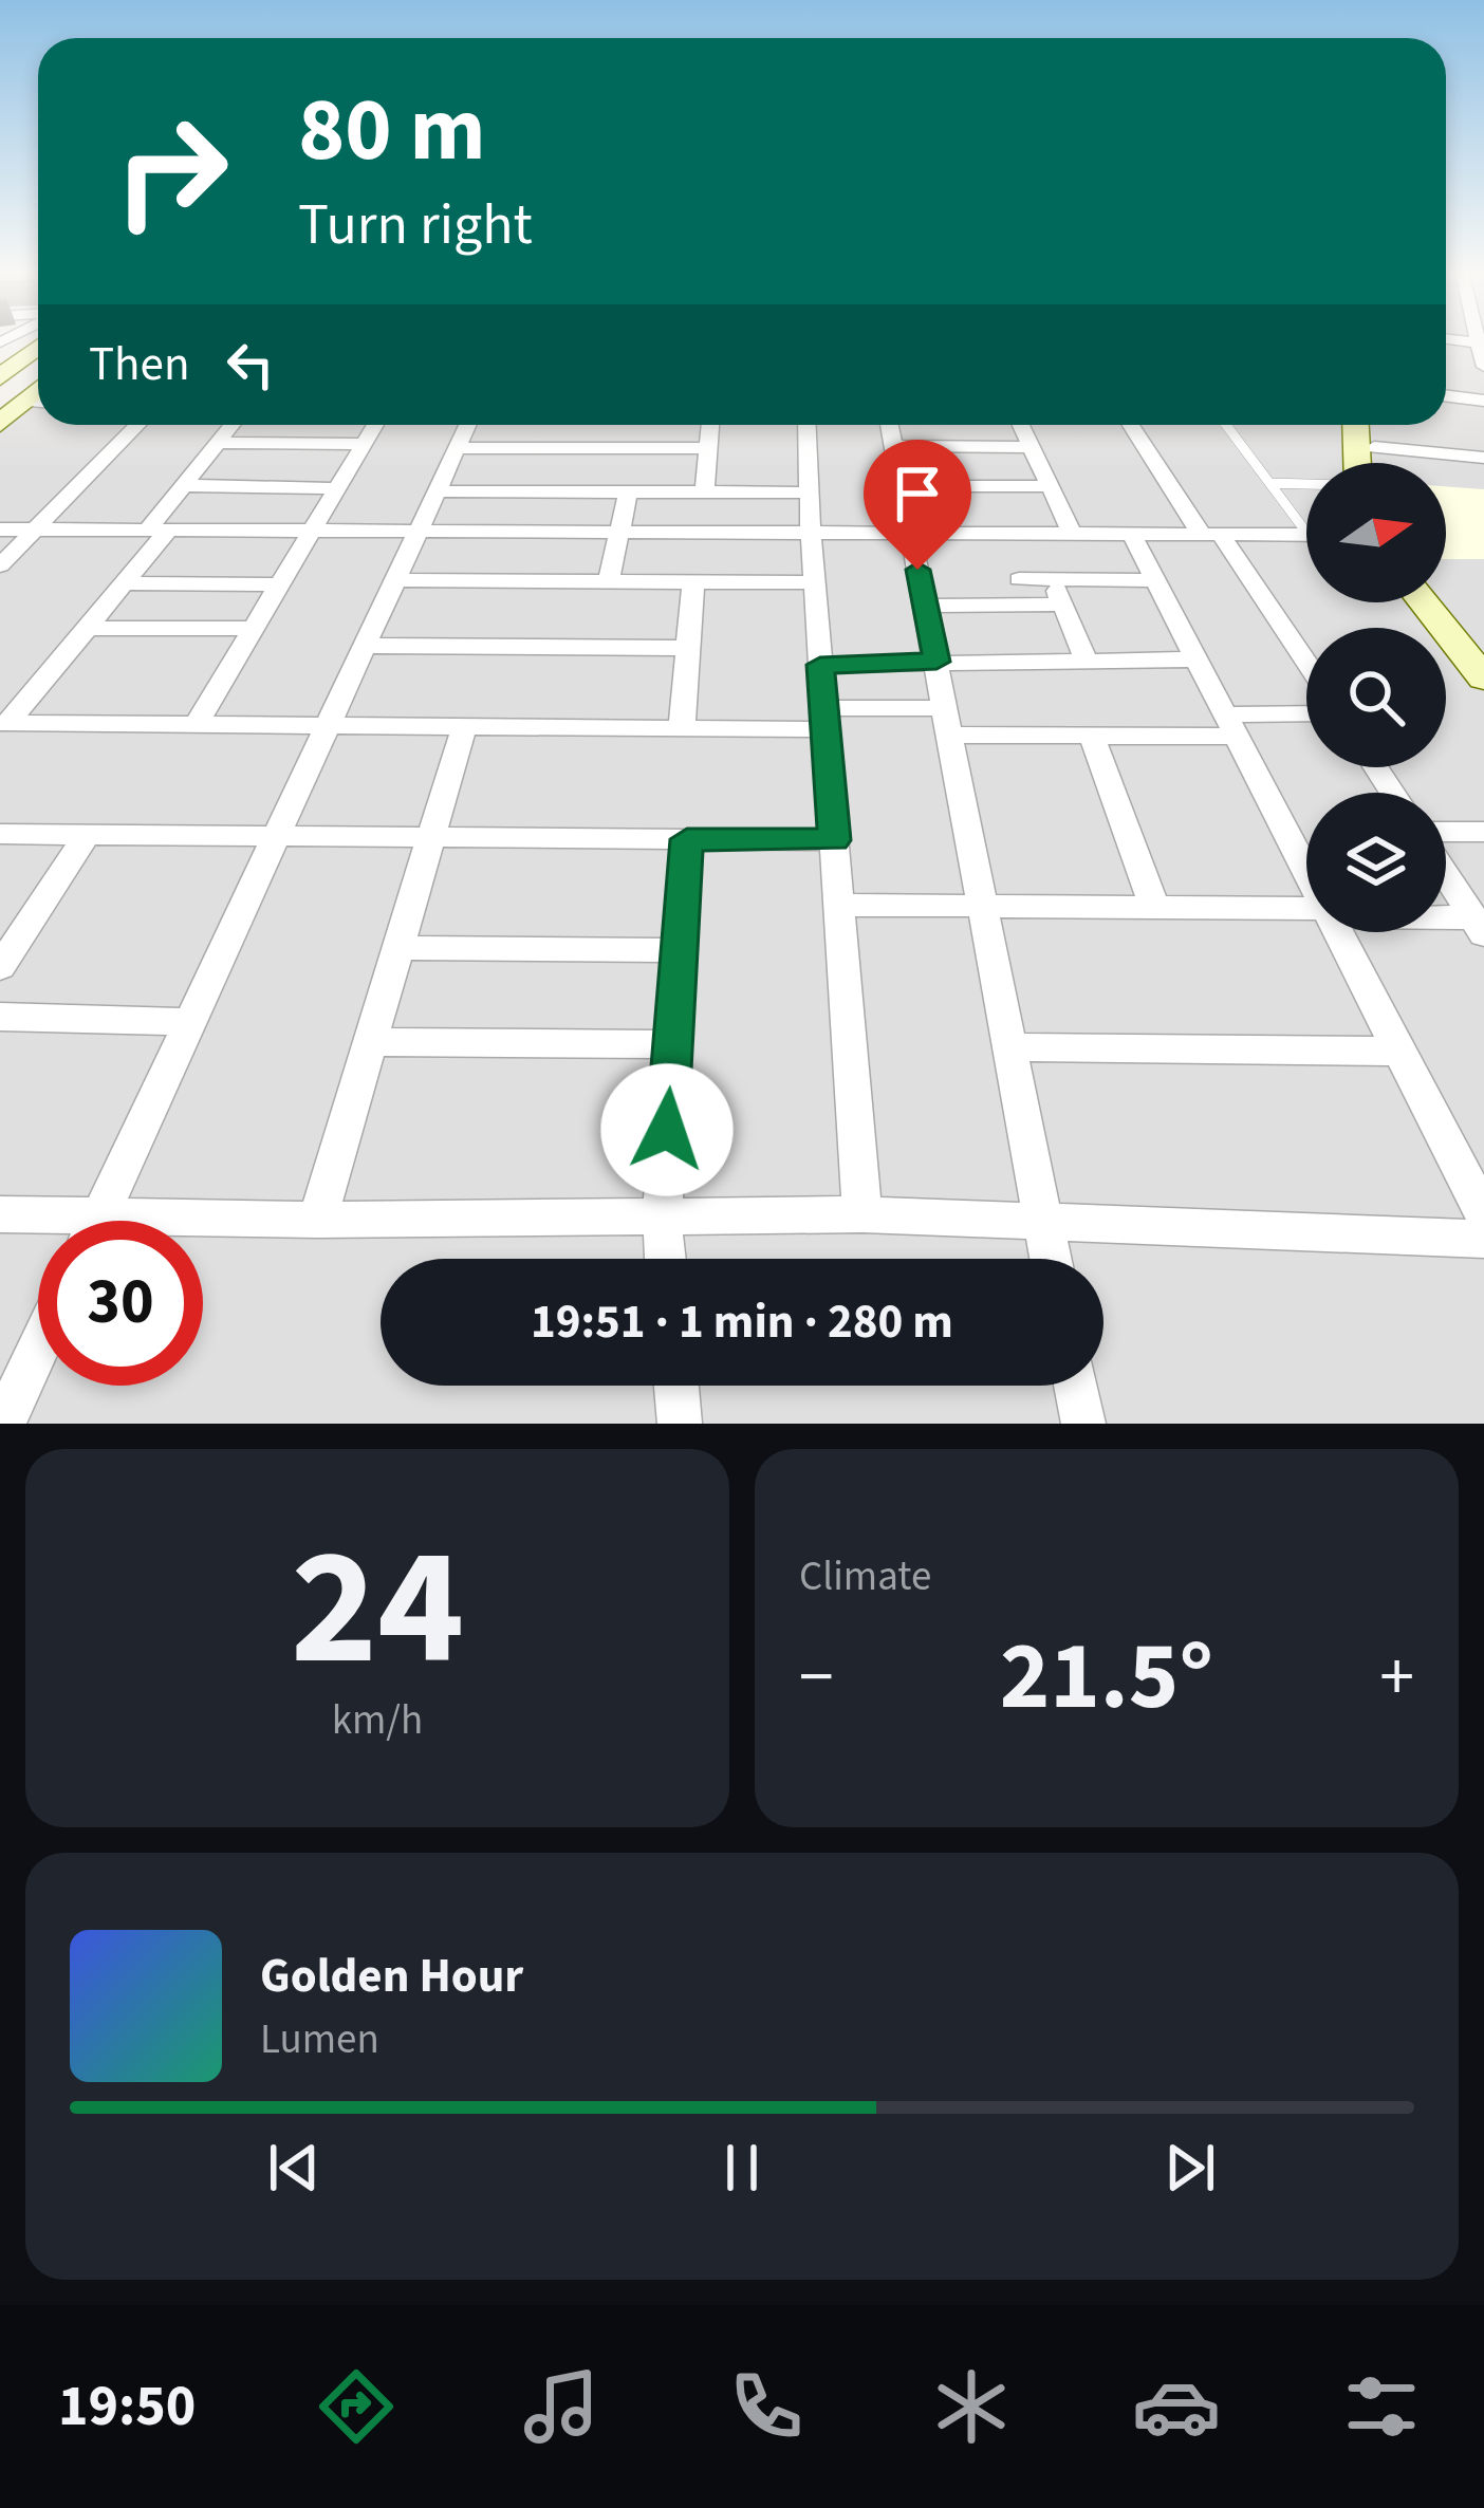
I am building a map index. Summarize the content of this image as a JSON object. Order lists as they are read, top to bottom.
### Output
{
  "north": "right",
  "page": {
    "turn": ["80 m", "Turn right"],
    "then": "Then",
    "limit": "30",
    "trip": "19:51 · 1 min · 280 m",
    "tile": [
      ["24", "km/h"],
      "Climate"
    ],
    "heat": ["−", "21.5°", "+"],
    "song": ["Golden Hour", "Lumen"],
    "tabs": "19:50"
  }
}
